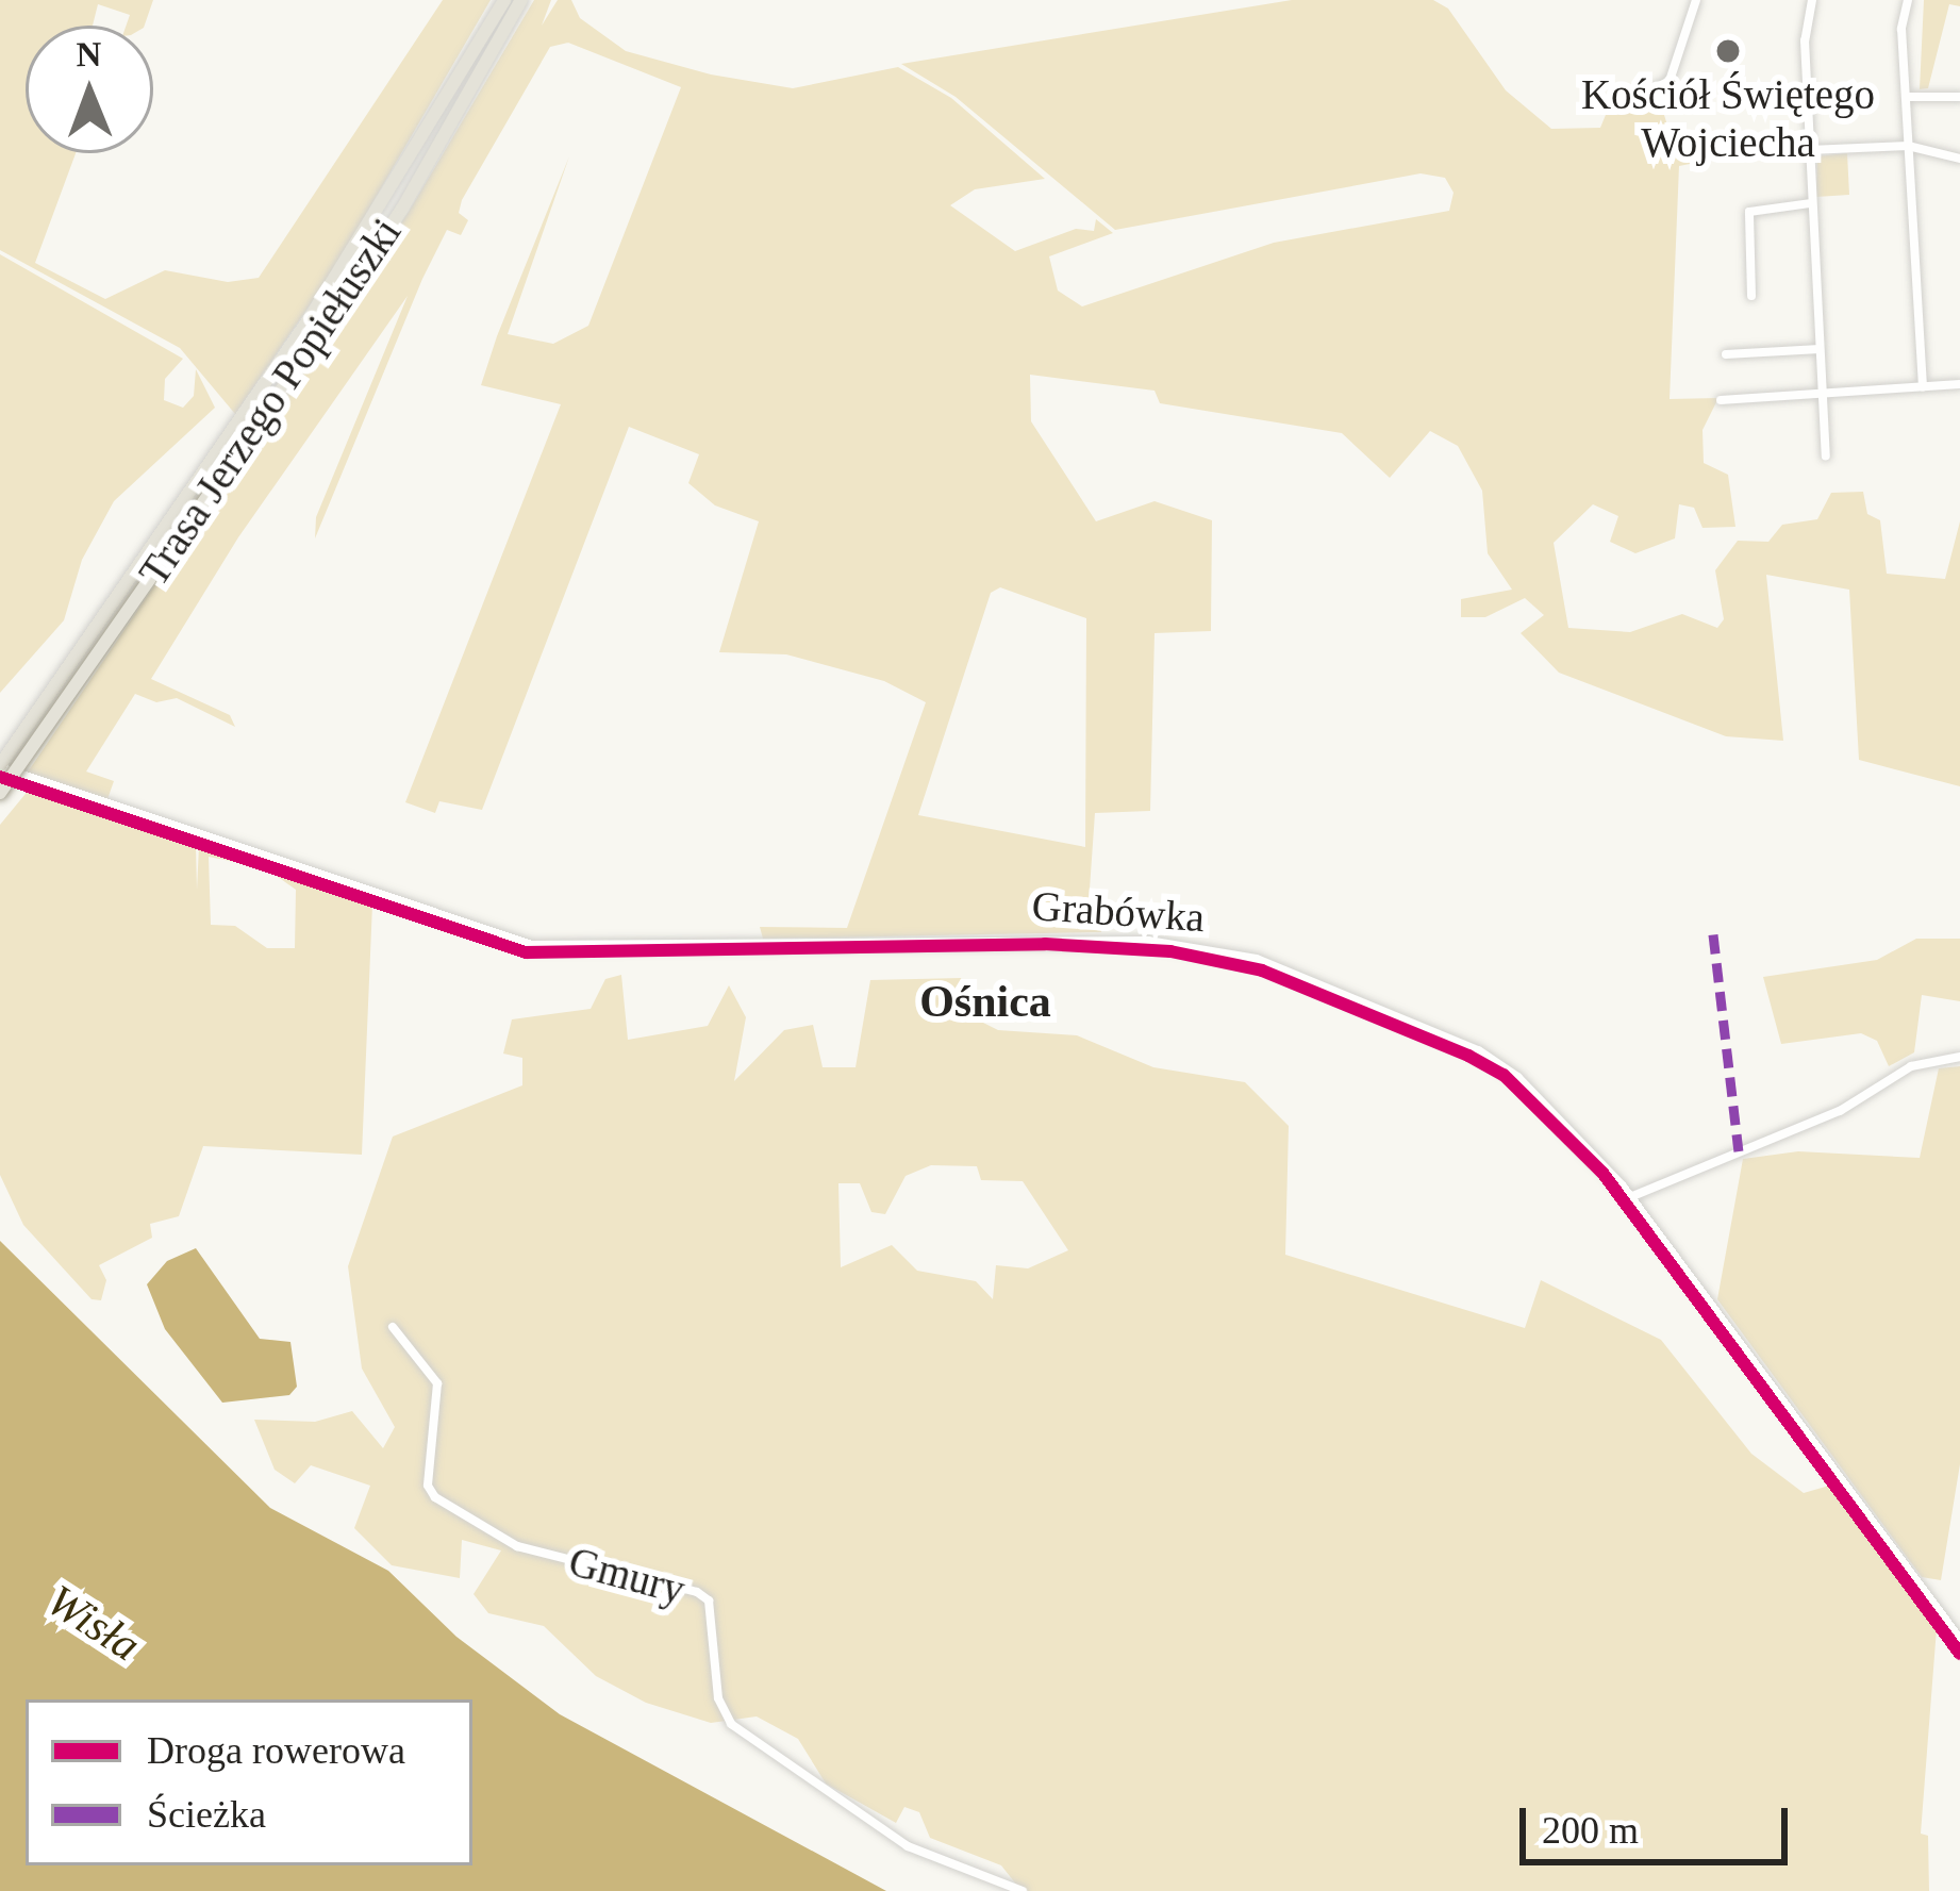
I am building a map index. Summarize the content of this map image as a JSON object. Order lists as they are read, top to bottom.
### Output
{
  "streets": {
    "main road": ["Trasa Jerzego Popiełuszki"],
    "street": ["Grabówka", "Gmury"]
  },
  "crossings": [
    ["Trasa Jerzego Popiełuszki", "Grabówka"]
  ],
  "districts": ["Ośnica"],
  "water": ["Wisła"],
  "places": ["Kościół Świętego Wojciecha"],
  "legend": ["Droga rowerowa", "Ścieżka"],
  "scale_bar": "200 m",
  "north": "top"
}
